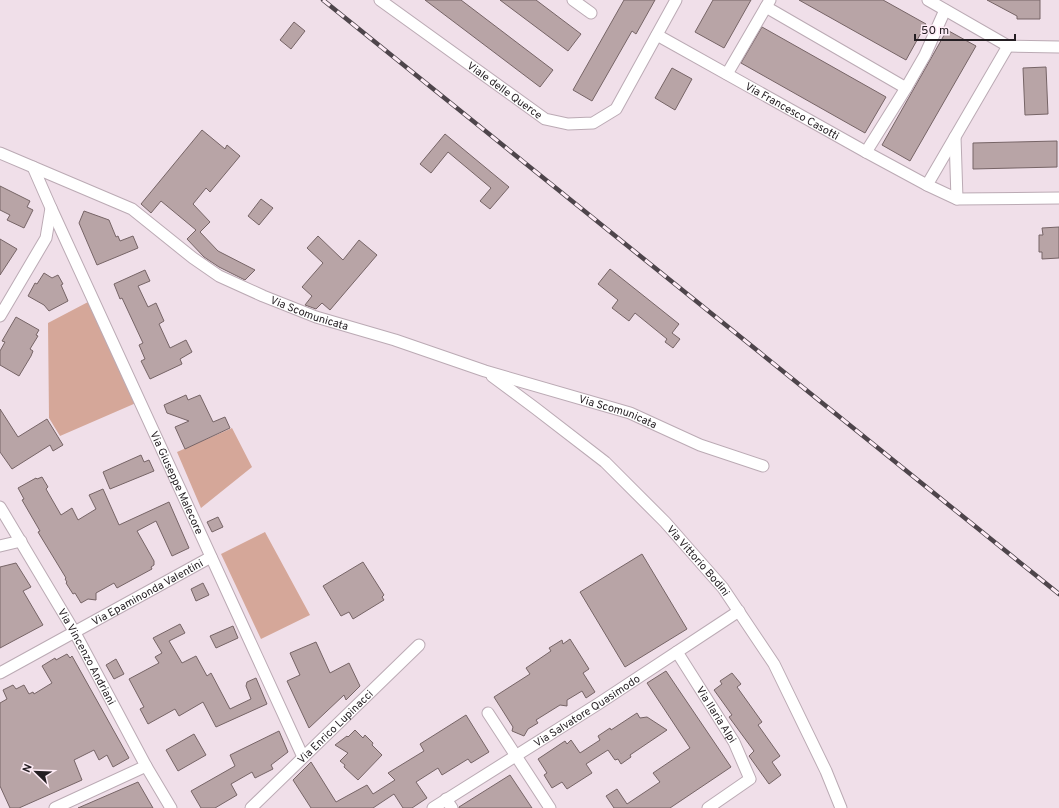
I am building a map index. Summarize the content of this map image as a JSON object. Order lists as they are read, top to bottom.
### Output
{
  "streets": {
    "street": [
      "Viale delle Querce",
      "Via Francesco Casotti",
      "Via Scomunicata",
      "Via Giuseppe Malecore",
      "Via Vittorio Bodini",
      "Via Epaminonda Valentini",
      "Via Vincenzo Andriani",
      "Via Salvatore Quasimodo",
      "Via Ilaria Alpi",
      "Via Enrico Lupinacci"
    ]
  },
  "crossings": [
    ["Viale delle Querce", "Via Francesco Casotti"],
    ["Via Scomunicata", "Via Vittorio Bodini"],
    ["Via Giuseppe Malecore", "Via Epaminonda Valentini"],
    ["Via Giuseppe Malecore", "Via Enrico Lupinacci"],
    ["Via Vittorio Bodini", "Via Salvatore Quasimodo"],
    ["Via Epaminonda Valentini", "Via Vincenzo Andriani"],
    ["Via Salvatore Quasimodo", "Via Ilaria Alpi"]
  ],
  "scale_bar": "50 m",
  "north": "top left"
}
